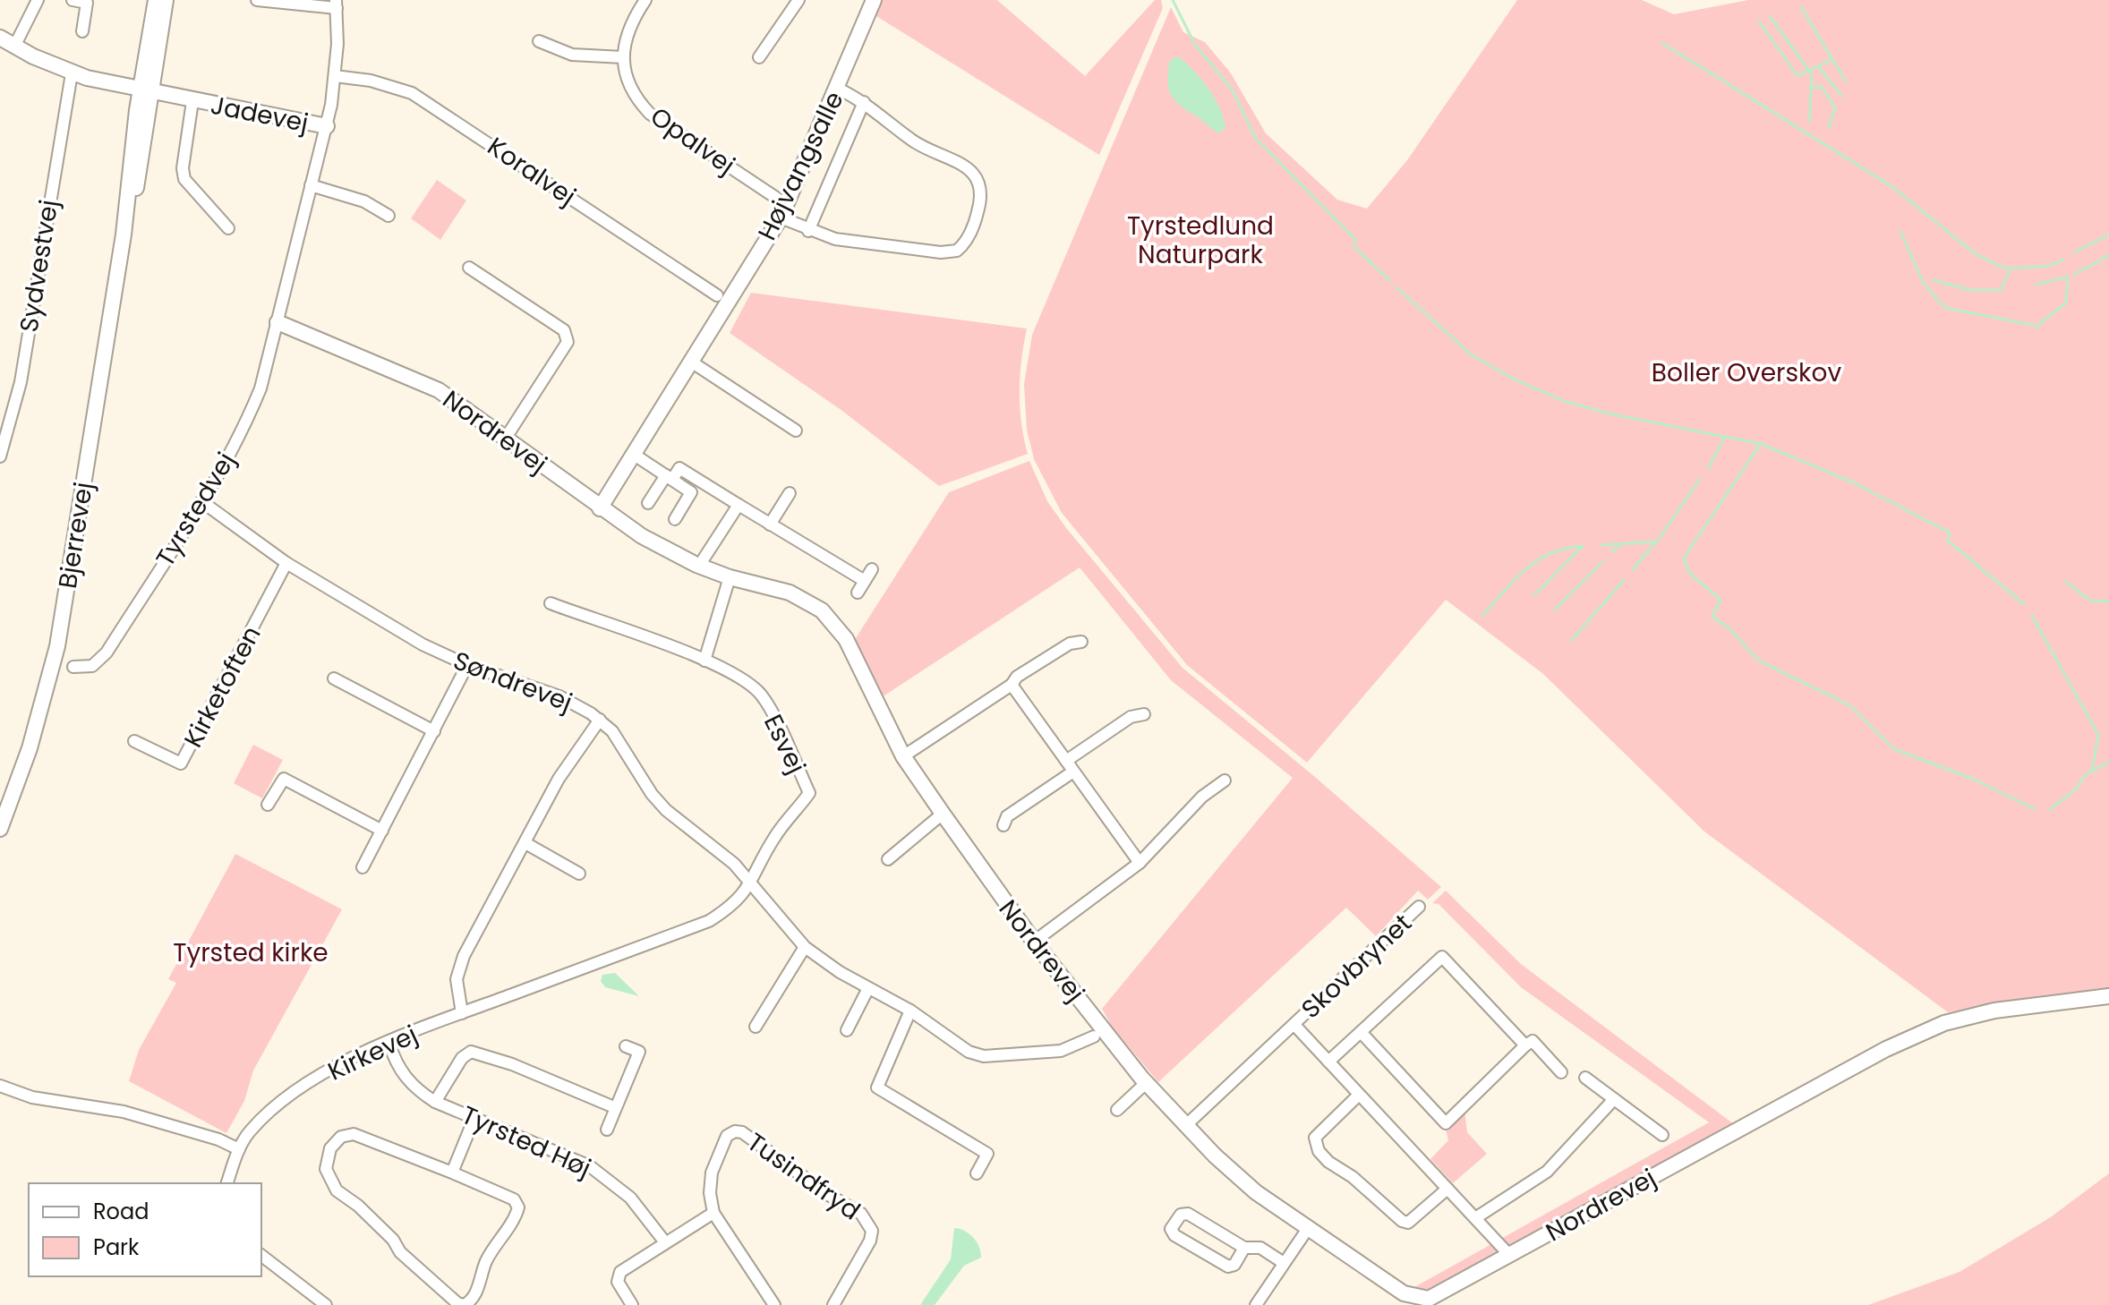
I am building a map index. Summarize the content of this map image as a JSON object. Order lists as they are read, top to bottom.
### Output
{
  "streets": {
    "street": [
      "Jadevej",
      "Opalvej",
      "Højvangsalle",
      "Koralvej",
      "Sydvestvej",
      "Nordrevej",
      "Tyrstedvej",
      "Bjerrevej",
      "Søndrevej",
      "Kirketoften",
      "Esvej",
      "Skovbrynet",
      "Kirkevej",
      "Tyrsted Høj",
      "Tusindfryd"
    ]
  },
  "crossings": [
    ["Jadevej", "Sydvestvej"],
    ["Jadevej", "Tyrstedvej"],
    ["Jadevej", "Bjerrevej"],
    ["Opalvej", "Højvangsalle"],
    ["Højvangsalle", "Nordrevej"],
    ["Koralvej", "Tyrstedvej"],
    ["Nordrevej", "Tyrstedvej"],
    ["Nordrevej", "Skovbrynet"],
    ["Tyrstedvej", "Søndrevej"],
    ["Søndrevej", "Kirketoften"],
    ["Søndrevej", "Esvej"],
    ["Søndrevej", "Kirkevej"],
    ["Esvej", "Kirkevej"],
    ["Kirkevej", "Tyrsted Høj"]
  ],
  "parks": ["Tyrstedlund Naturpark", "Boller Overskov", "Tyrsted kirke"],
  "legend": ["Road", "Park"]
}
